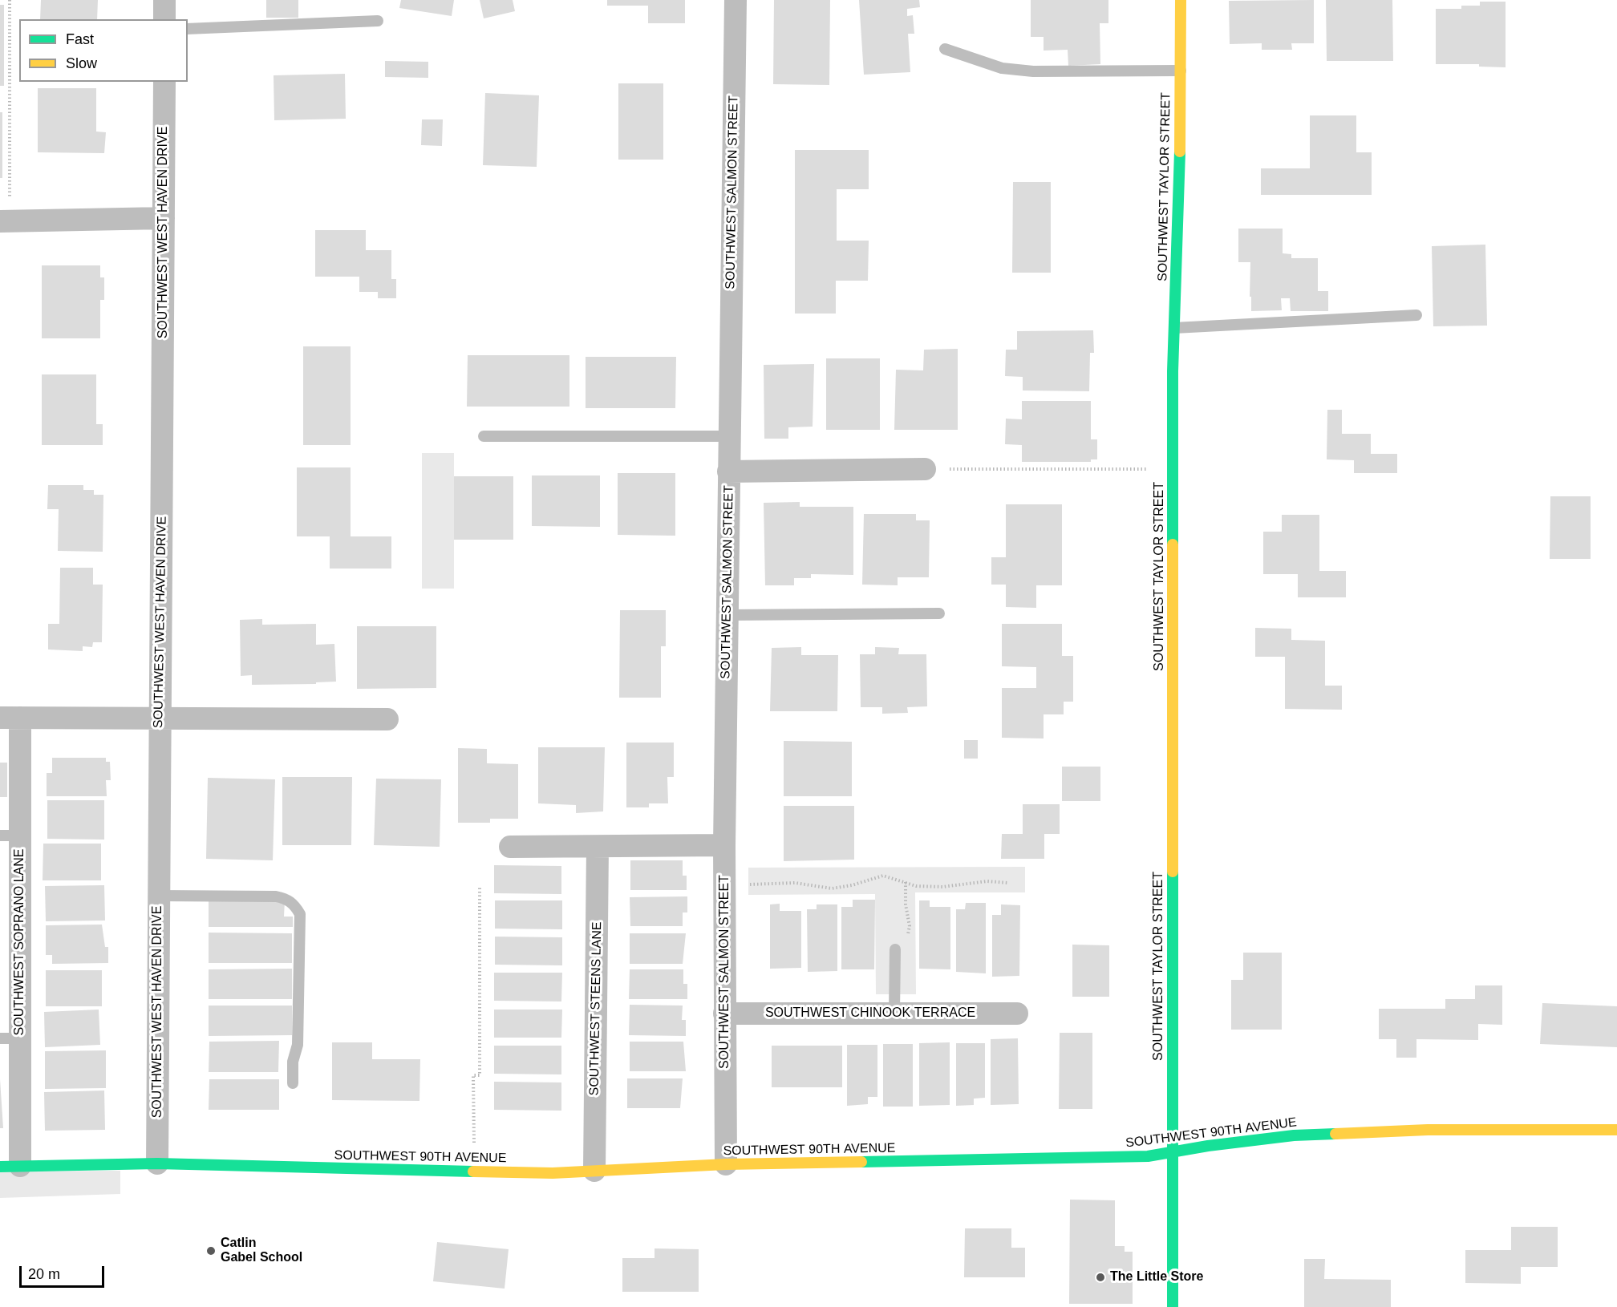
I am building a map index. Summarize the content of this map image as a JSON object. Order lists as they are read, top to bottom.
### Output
{
  "streets": {
    "street": [
      "SOUTHWEST TAYLOR STREET",
      "SOUTHWEST SALMON STREET",
      "SOUTHWEST WEST HAVEN DRIVE",
      "SOUTHWEST SOPRANO LANE",
      "SOUTHWEST STEENS LANE",
      "SOUTHWEST CHINOOK TERRACE",
      "SOUTHWEST 90TH AVENUE"
    ]
  },
  "crossings": [
    ["SOUTHWEST TAYLOR STREET", "SOUTHWEST 90TH AVENUE"],
    ["SOUTHWEST SALMON STREET", "SOUTHWEST CHINOOK TERRACE"],
    ["SOUTHWEST SALMON STREET", "SOUTHWEST 90TH AVENUE"],
    ["SOUTHWEST WEST HAVEN DRIVE", "SOUTHWEST 90TH AVENUE"],
    ["SOUTHWEST SOPRANO LANE", "SOUTHWEST 90TH AVENUE"],
    ["SOUTHWEST STEENS LANE", "SOUTHWEST 90TH AVENUE"]
  ],
  "places": ["Catlin Gabel School", "The Little Store"],
  "legend": ["Fast", "Slow"],
  "scale_bar": "20 m"
}
